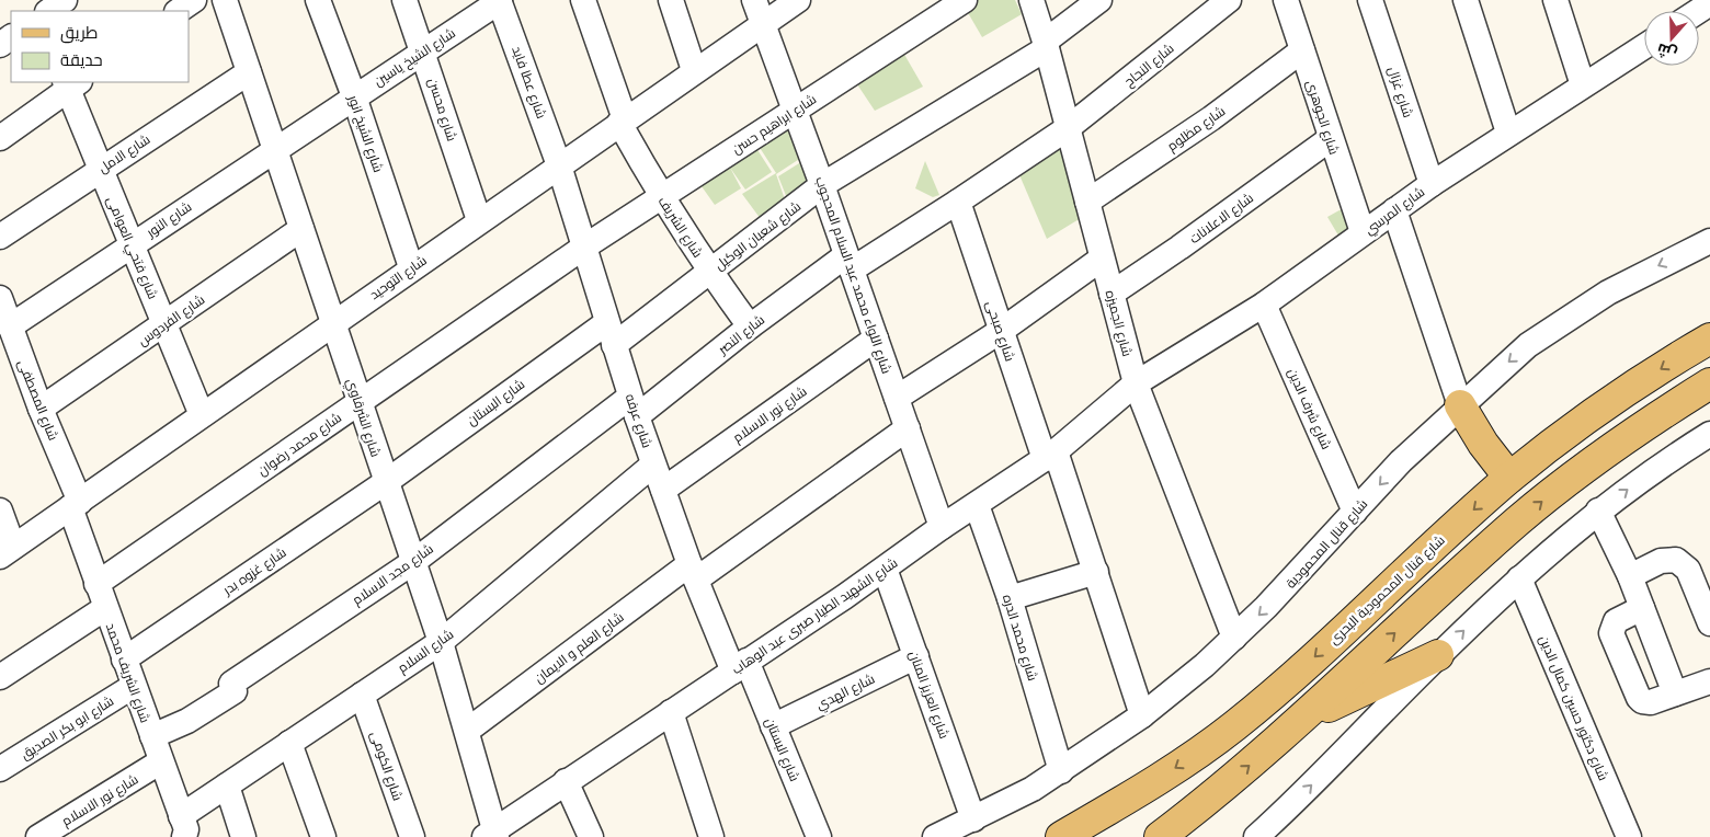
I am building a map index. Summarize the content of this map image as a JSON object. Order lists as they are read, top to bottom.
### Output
{
  "streets": {
    "main road": ["شارع قنال المحمودية البحرى"],
    "street": [
      "شارع الشيخ ياسين",
      "شارع النجاح",
      "شارع عطا فايد",
      "شارع غزال",
      "شارع محسن",
      "شارع الجوهرى",
      "شارع ابراهيم حسن",
      "شارع مظلوم",
      "شارع الشيخ انور",
      "شارع الامل",
      "شارع المرسي",
      "شارع الاعلانات",
      "شارع النور",
      "شارع الشريف",
      "شارع شعبان الوكيل",
      "شارع فتحي العوامى",
      "شارع اللواء محمد عبد السلام المحجوب",
      "شارع التوحيد",
      "شارع الفردوس",
      "شارع الجميزه",
      "شارع صبحى",
      "شارع النصر",
      "شارع المصطفى",
      "شارع البستان",
      "شارع شرف الدين",
      "شارع نور الاسلام",
      "شارع الشرقاوي",
      "شارع عرفه",
      "شارع محمد رضوان",
      "شارع قنال المحمودية",
      "شارع غزوه بدر",
      "شارع مجد الاسلام",
      "شارع الشهيد الطيار صبرى عبد الوهاب",
      "شارع محمد الدره",
      "شارع العلم و الايمان",
      "شارع السلام",
      "شارع الشريف محمد",
      "شارع الهدي",
      "شارع العزيز المنان",
      "شارع دكتور حسين كمال الدين",
      "شارع ابو بكر الصديق",
      "شارع الكومى"
    ]
  },
  "crossings": [
    ["شارع الشيخ ياسين", "شارع عطا فايد"],
    ["شارع الشيخ ياسين", "شارع محسن"],
    ["شارع الشيخ ياسين", "شارع الشيخ انور"],
    ["شارع الشيخ ياسين", "شارع النور"],
    ["شارع الشيخ ياسين", "شارع الشرقاوي"],
    ["شارع النجاح", "شارع الجميزه"],
    ["شارع النجاح", "شارع النصر"],
    ["شارع عطا فايد", "شارع التوحيد"],
    ["شارع عطا فايد", "شارع عرفه"],
    ["شارع غزال", "شارع المرسي"],
    ["شارع محسن", "شارع التوحيد"],
    ["شارع الجوهرى", "شارع مظلوم"],
    ["شارع الجوهرى", "شارع المرسي"],
    ["شارع الجوهرى", "شارع الاعلانات"],
    ["شارع ابراهيم حسن", "شارع الشريف"],
    ["شارع ابراهيم حسن", "شارع اللواء محمد عبد السلام المحجوب"],
    ["شارع ابراهيم حسن", "شارع عرفه"],
    ["شارع ابراهيم حسن", "شارع محمد رضوان"],
    ["شارع مظلوم", "شارع الجميزه"],
    ["شارع الشيخ انور", "شارع التوحيد"],
    ["شارع الامل", "شارع فتحي العوامى"],
    ["شارع الامل", "شارع الشرقاوي"],
    ["شارع المرسي", "شارع الجميزه"],
    ["شارع المرسي", "شارع شرف الدين"],
    ["شارع المرسي", "شارع الشهيد الطيار صبرى عبد الوهاب"],
    ["شارع الاعلانات", "شارع الجميزه"],
    ["شارع النور", "شارع فتحي العوامى"],
    ["شارع النور", "شارع المصطفى"],
    ["شارع النور", "شارع الشرقاوي"],
    ["شارع الشريف", "شارع شعبان الوكيل"],
    ["شارع الشريف", "شارع التوحيد"],
    ["شارع الشريف", "شارع النصر"],
    ["شارع شعبان الوكيل", "شارع اللواء محمد عبد السلام المحجوب"],
    ["شارع شعبان الوكيل", "شارع الجميزه"],
    ["شارع شعبان الوكيل", "شارع البستان"],
    ["شارع شعبان الوكيل", "شارع عرفه"],
    ["شارع فتحي العوامى", "شارع التوحيد"],
    ["شارع فتحي العوامى", "شارع الفردوس"],
    ["شارع اللواء محمد عبد السلام المحجوب", "شارع التوحيد"],
    ["شارع اللواء محمد عبد السلام المحجوب", "شارع النصر"],
    ["شارع اللواء محمد عبد السلام المحجوب", "شارع نور الاسلام"],
    ["شارع اللواء محمد عبد السلام المحجوب", "شارع الشهيد الطيار صبرى عبد الوهاب"],
    ["شارع اللواء محمد عبد السلام المحجوب", "شارع العلم و الايمان"],
    ["شارع التوحيد", "شارع المصطفى"],
    ["شارع التوحيد", "شارع الشرقاوي"],
    ["شارع التوحيد", "شارع عرفه"],
    ["شارع التوحيد", "شارع الشريف محمد"],
    ["شارع الفردوس", "شارع المصطفى"],
    ["شارع الفردوس", "شارع الشرقاوي"],
    ["شارع الجميزه", "شارع النصر"],
    ["شارع الجميزه", "شارع قنال المحمودية"],
    ["شارع الجميزه", "شارع الشهيد الطيار صبرى عبد الوهاب"],
    ["شارع صبحى", "شارع النصر"],
    ["شارع صبحى", "شارع قنال المحمودية"],
    ["شارع صبحى", "شارع الشهيد الطيار صبرى عبد الوهاب"],
    ["شارع النصر", "شارع عرفه"],
    ["شارع النصر", "شارع مجد الاسلام"],
    ["شارع المصطفى", "شارع الشريف محمد"],
    ["شارع البستان", "شارع الشرقاوي"],
    ["شارع البستان", "شارع عرفه"],
    ["شارع البستان", "شارع غزوه بدر"],
    ["شارع البستان", "شارع الشهيد الطيار صبرى عبد الوهاب"],
    ["شارع البستان", "شارع الهدي"],
    ["شارع شرف الدين", "شارع قنال المحمودية"],
    ["شارع نور الاسلام", "شارع عرفه"],
    ["شارع نور الاسلام", "شارع الشريف محمد"],
    ["شارع الشرقاوي", "شارع محمد رضوان"],
    ["شارع الشرقاوي", "شارع غزوه بدر"],
    ["شارع الشرقاوي", "شارع مجد الاسلام"],
    ["شارع الشرقاوي", "شارع الشهيد الطيار صبرى عبد الوهاب"],
    ["شارع الشرقاوي", "شارع العلم و الايمان"],
    ["شارع الشرقاوي", "شارع السلام"],
    ["شارع عرفه", "شارع محمد رضوان"],
    ["شارع عرفه", "شارع مجد الاسلام"],
    ["شارع عرفه", "شارع الشهيد الطيار صبرى عبد الوهاب"],
    ["شارع عرفه", "شارع العلم و الايمان"],
    ["شارع عرفه", "شارع السلام"],
    ["شارع محمد رضوان", "شارع الشريف محمد"],
    ["شارع قنال المحمودية", "شارع محمد الدره"],
    ["شارع قنال المحمودية", "شارع العزيز المنان"],
    ["شارع غزوه بدر", "شارع الشريف محمد"],
    ["شارع مجد الاسلام", "شارع الشريف محمد"],
    ["شارع الشهيد الطيار صبرى عبد الوهاب", "شارع محمد الدره"],
    ["شارع الشهيد الطيار صبرى عبد الوهاب", "شارع العزيز المنان"],
    ["شارع السلام", "شارع الشريف محمد"],
    ["شارع السلام", "شارع الكومى"],
    ["شارع الشريف محمد", "شارع ابو بكر الصديق"],
    ["شارع الهدي", "شارع العزيز المنان"]
  ],
  "legend": ["طريق", "حديقة"],
  "north": "bottom"
}
